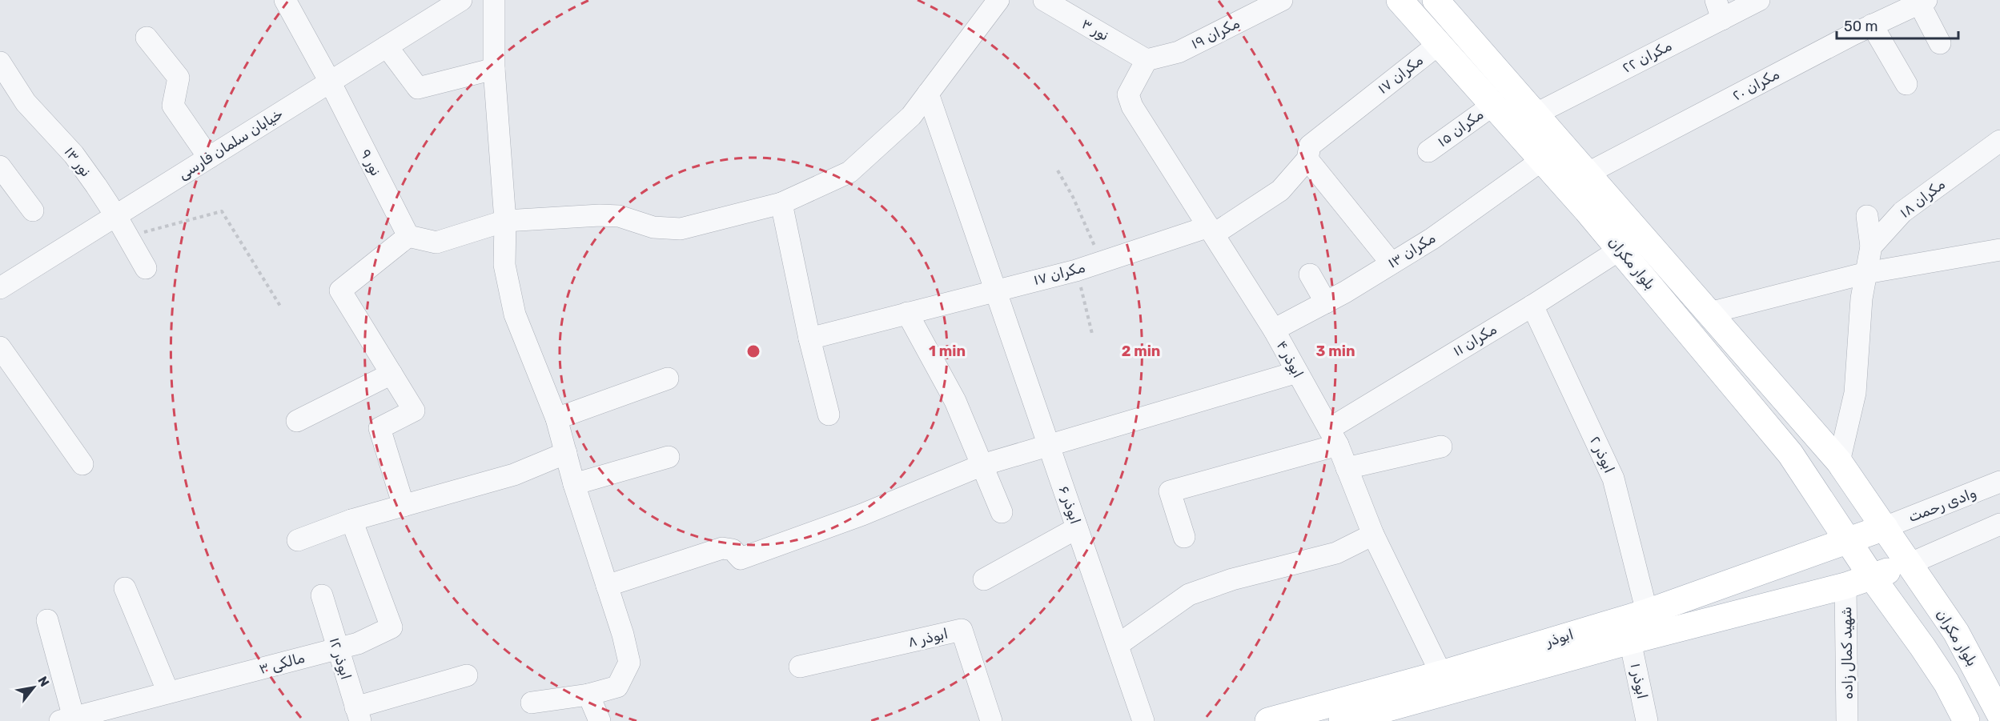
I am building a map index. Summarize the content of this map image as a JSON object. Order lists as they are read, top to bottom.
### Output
{
  "streets": {
    "main road": ["بلوار مکران", "ابوذر"],
    "street": [
      "نور ۳",
      "مکران ۱۹",
      "مکران ۲۲",
      "مکران ۱۷",
      "مکران ۲۰",
      "مکران ۱۵",
      "خیابان سلمان فارسی",
      "نور ۱۳",
      "نور ۹",
      "مکران ۱۸",
      "مکران ۱۳",
      "مکران ۱۱",
      "ابوذر ۴",
      "ابوذر ۲",
      "ابوذر ۶",
      "وادی رحمت",
      "ابوذر ۸",
      "شهید کمال زاده",
      "ابوذر ۱۲",
      "مالکی ۳",
      "ابوذر ۱"
    ]
  },
  "crossings": [
    ["نور ۳", "مکران ۱۹"],
    ["نور ۳", "ابوذر ۴"],
    ["مکران ۱۹", "ابوذر ۴"],
    ["مکران ۲۲", "بلوار مکران"],
    ["مکران ۱۷", "بلوار مکران"],
    ["مکران ۱۷", "ابوذر ۴"],
    ["مکران ۱۷", "ابوذر ۶"],
    ["مکران ۲۰", "بلوار مکران"],
    ["مکران ۱۵", "بلوار مکران"],
    ["خیابان سلمان فارسی", "نور ۱۳"],
    ["خیابان سلمان فارسی", "نور ۹"],
    ["مکران ۱۳", "بلوار مکران"],
    ["مکران ۱۳", "ابوذر ۴"],
    ["بلوار مکران", "مکران ۱۱"],
    ["بلوار مکران", "وادی رحمت"],
    ["بلوار مکران", "ابوذر"],
    ["مکران ۱۱", "ابوذر ۴"],
    ["مکران ۱۱", "ابوذر ۲"],
    ["ابوذر ۴", "ابوذر"],
    ["ابوذر ۲", "ابوذر"],
    ["وادی رحمت", "ابوذر"],
    ["ابوذر", "شهید کمال زاده"],
    ["ابوذر", "ابوذر ۱"],
    ["ابوذر ۱۲", "مالکی ۳"]
  ],
  "scale_bar": "50 m",
  "north": "top right",
  "rings": ["1 min", "2 min", "3 min"]
}
